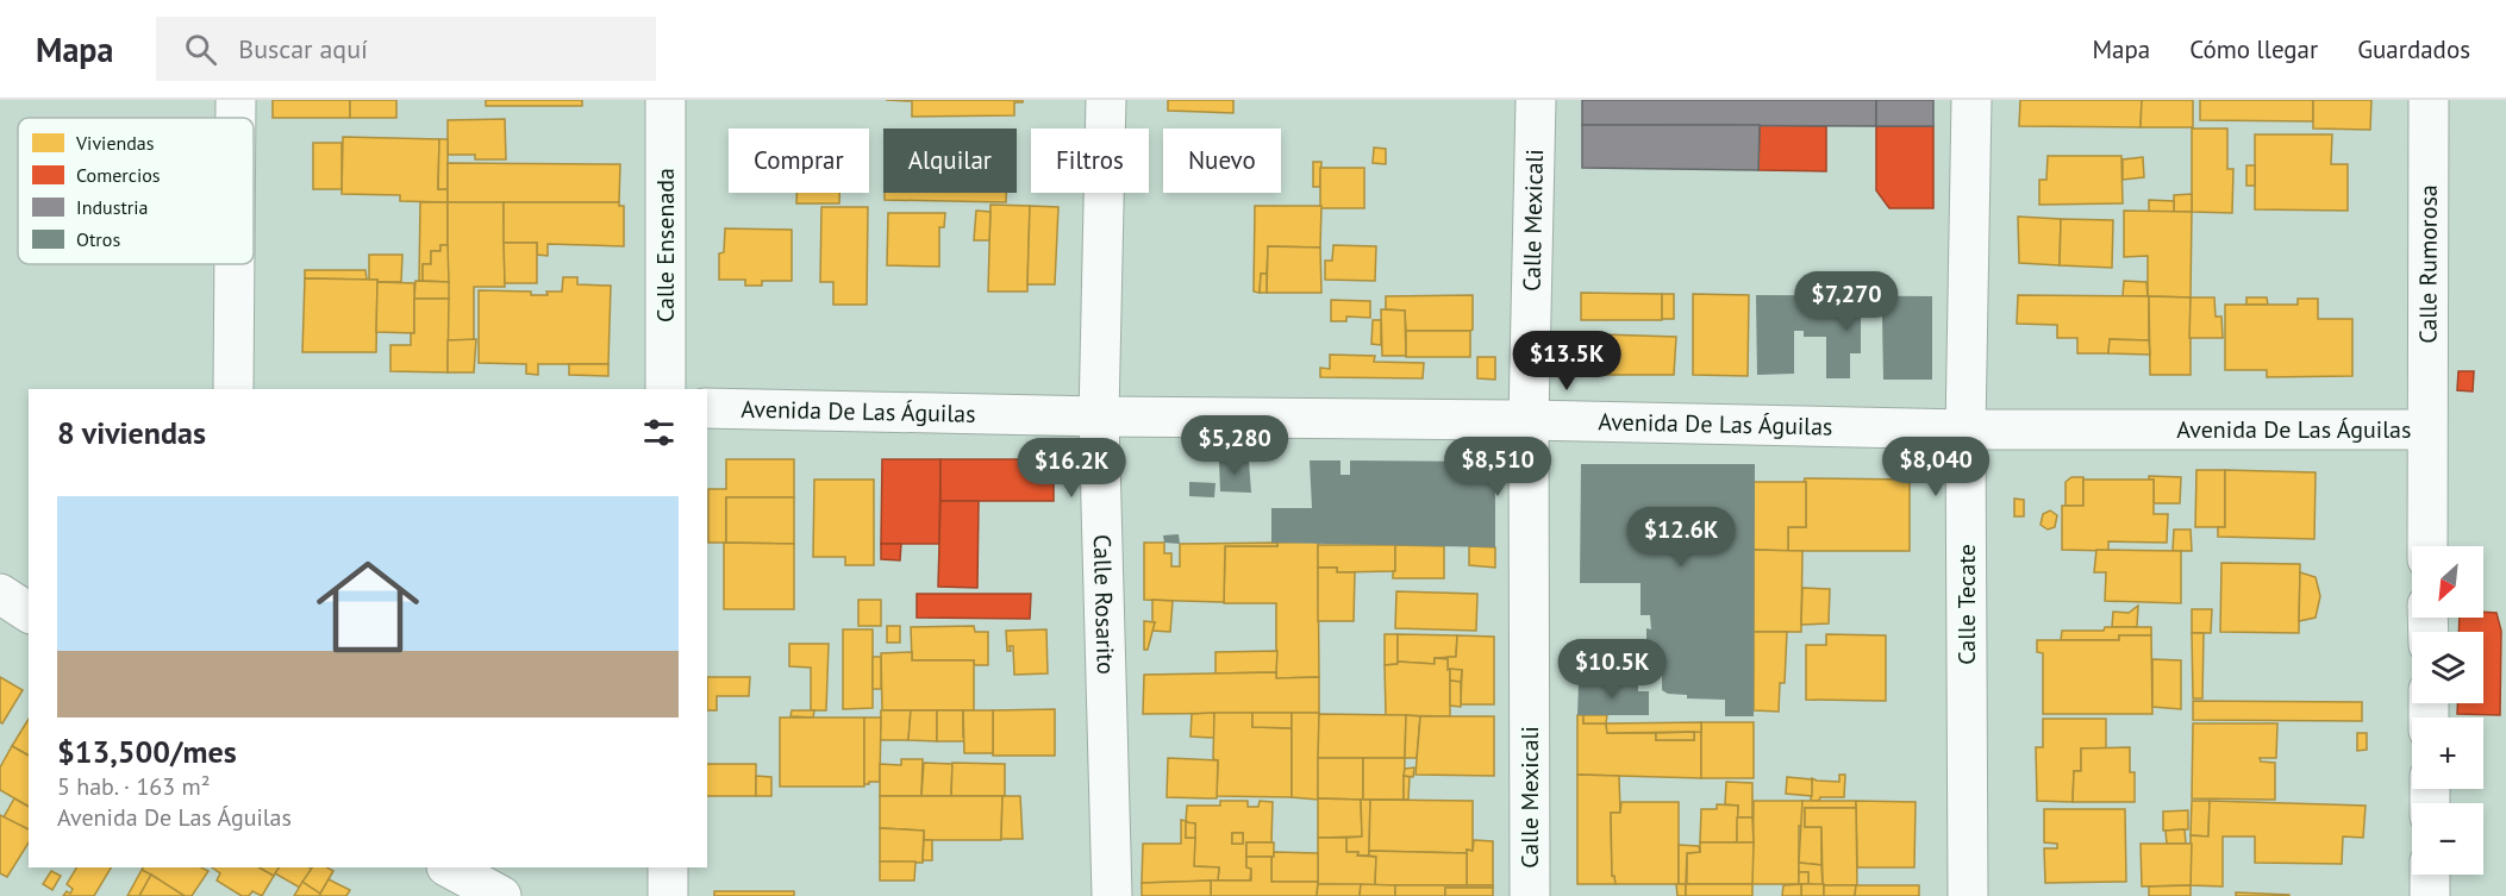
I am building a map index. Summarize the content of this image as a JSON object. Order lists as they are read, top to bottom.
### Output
{
  "streets": {
    "street": [
      "Calle Mexicali",
      "Calle Ensenada",
      "Calle Rumorosa",
      "Avenida De Las Águilas",
      "Calle Rosarito",
      "Calle Tecate"
    ]
  },
  "crossings": [
    ["Calle Mexicali", "Avenida De Las Águilas"],
    ["Calle Rumorosa", "Avenida De Las Águilas"],
    ["Avenida De Las Águilas", "Calle Rosarito"],
    ["Avenida De Las Águilas", "Calle Tecate"]
  ],
  "legend": [
    "Viviendas",
    "Comercios",
    "Industria",
    "Otros"
  ],
  "north": "bottom left",
  "page": {
    "header": "Mapa",
    "search": "Buscar aquí",
    "nav": ["Mapa", "Cómo llegar", "Guardados"],
    "chip": [
      "Comprar",
      "Alquilar",
      "Filtros",
      "Nuevo"
    ],
    "price": [
      "$7,270",
      "$13.5K",
      "$5,280",
      "$8,510",
      "$8,040",
      "$16.2K",
      "$12.6K",
      "$10.5K"
    ],
    "heading": "8 viviendas",
    "list": [
      {
        "name": "$13,500/mes",
        "note": "5 hab. · 163 m² · Avenida De Las Águilas"
      }
    ],
    "map_buttons": ["+", "−"]
  }
}
